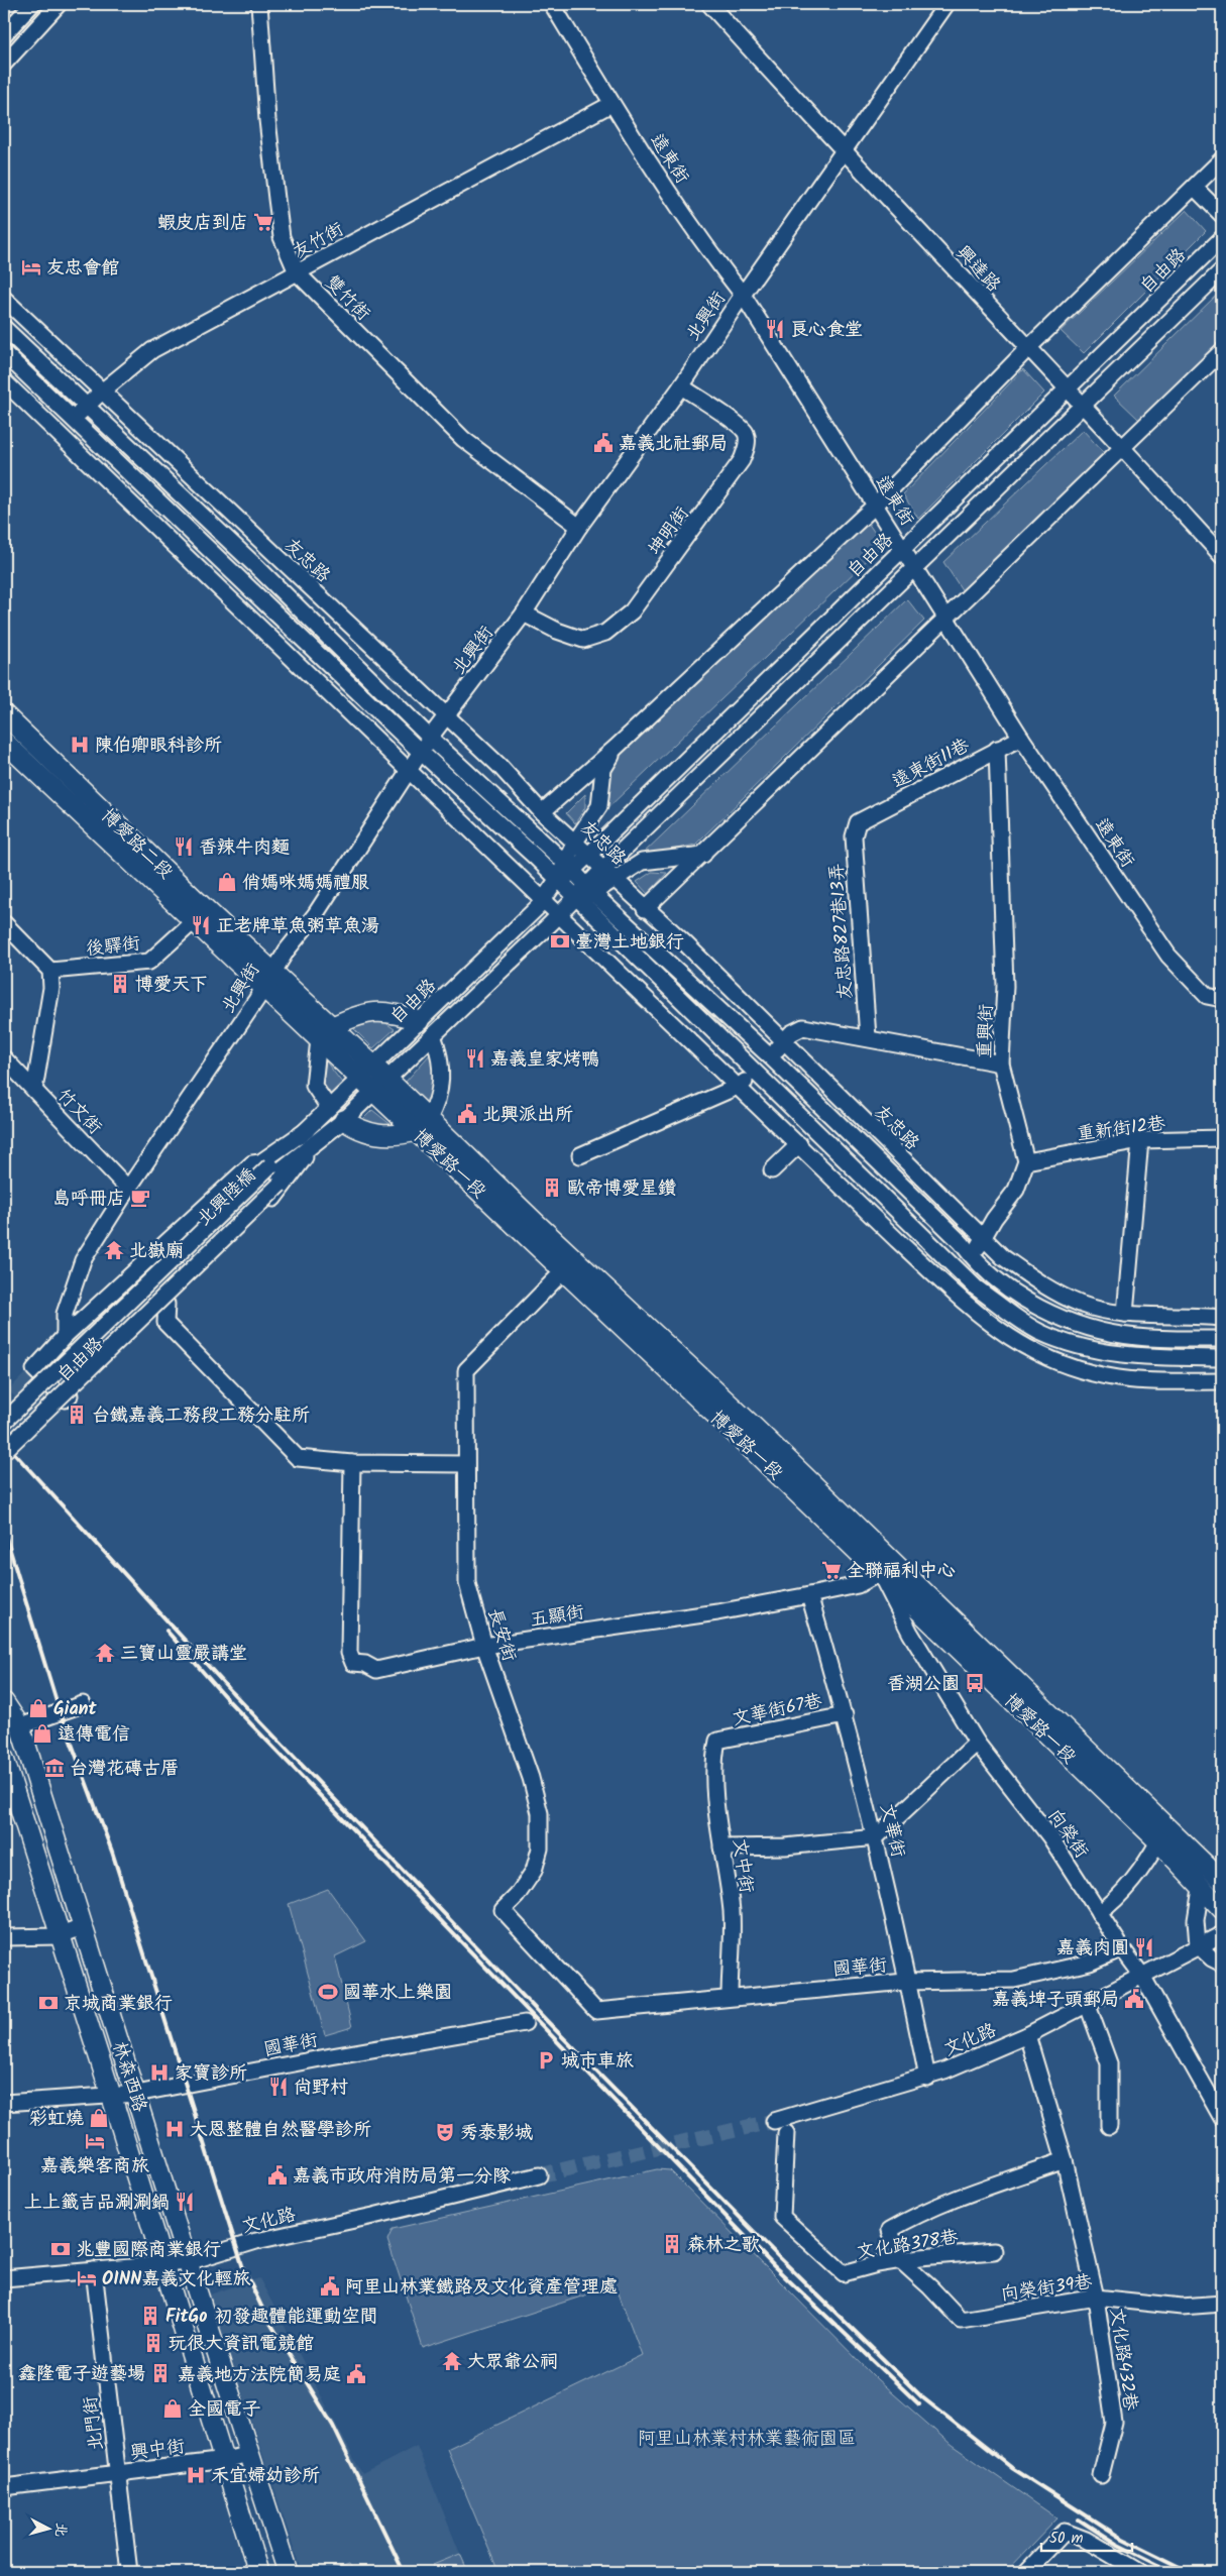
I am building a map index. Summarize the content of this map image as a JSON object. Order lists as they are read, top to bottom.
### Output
{
  "streets": {
    "main road": ["博愛路二段", "博愛路一段", "林森西路"],
    "street": [
      "遠東街",
      "友竹街",
      "興達路",
      "自由路",
      "雙竹街",
      "北興街",
      "坤明街",
      "友忠路",
      "遠東街11巷",
      "友忠路827巷13弄",
      "後驛街",
      "重興街",
      "竹文街",
      "重新街12巷",
      "北興陸橋",
      "五顯街",
      "長安街",
      "文華街67巷",
      "文華街",
      "向榮街",
      "文中街",
      "國華街",
      "文化路",
      "文化路378巷",
      "向榮街39巷",
      "文化路432巷",
      "北門街",
      "興中街"
    ]
  },
  "crossings": [
    ["遠東街", "友竹街"],
    ["遠東街", "自由路"],
    ["遠東街", "北興街"],
    ["遠東街", "遠東街11巷"],
    ["友竹街", "雙竹街"],
    ["友竹街", "友忠路"],
    ["興達路", "自由路"],
    ["興達路", "北興街"],
    ["自由路", "北興街"],
    ["自由路", "友忠路"],
    ["自由路", "博愛路一段"],
    ["自由路", "北興陸橋"],
    ["雙竹街", "北興街"],
    ["北興街", "坤明街"],
    ["北興街", "友忠路"],
    ["北興街", "博愛路二段"],
    ["北興街", "竹文街"],
    ["北興街", "博愛路一段"],
    ["遠東街11巷", "友忠路827巷13弄"],
    ["遠東街11巷", "重興街"],
    ["博愛路二段", "後驛街"],
    ["博愛路二段", "博愛路一段"],
    ["重興街", "重新街12巷"],
    ["博愛路一段", "五顯街"],
    ["博愛路一段", "長安街"],
    ["博愛路一段", "向榮街"],
    ["五顯街", "長安街"],
    ["五顯街", "文華街"],
    ["五顯街", "向榮街"],
    ["長安街", "國華街"],
    ["文華街67巷", "文華街"],
    ["文華街67巷", "文中街"],
    ["文華街", "國華街"],
    ["文華街", "文化路"],
    ["向榮街", "國華街"],
    ["向榮街", "文化路"],
    ["文中街", "國華街"],
    ["國華街", "林森西路"],
    ["文化路", "林森西路"],
    ["文化路", "文化路432巷"],
    ["文化路", "北門街"],
    ["林森西路", "興中街"],
    ["文化路378巷", "向榮街39巷"],
    ["向榮街39巷", "文化路432巷"],
    ["北門街", "興中街"]
  ],
  "parks": ["阿里山林業村林業藝術園區"],
  "places": {
    "supermarket": ["蝦皮店到店", "全聯福利中心"],
    "hotel": ["友忠會館", "嘉義樂客商旅", "OINN嘉義文化輕旅"],
    "restaurant": [
      "良心食堂",
      "香辣牛肉麵",
      "正老牌草魚粥草魚湯",
      "嘉義皇家烤鴨",
      "嘉義肉圓",
      "尚野村",
      "上上籤吉品涮涮鍋"
    ],
    "public building": [
      "嘉義北社郵局",
      "北興派出所",
      "嘉義埤子頭郵局",
      "嘉義市政府消防局第一分隊",
      "阿里山林業鐵路及文化資產管理處",
      "嘉義地方法院簡易庭"
    ],
    "hospital": [
      "陳伯卿眼科診所",
      "家寶診所",
      "大恩整體自然醫學診所",
      "禾宜婦幼診所"
    ],
    "shop": [
      "俏媽咪媽媽禮服",
      "Giant",
      "遠傳電信",
      "彩虹燒",
      "全國電子"
    ],
    "bank": ["臺灣土地銀行", "京城商業銀行", "兆豐國際商業銀行"],
    "building": [
      "博愛天下",
      "歐帝博愛星鑽",
      "台鐵嘉義工務段工務分駐所",
      "森林之歌",
      "FitGo 初發趣體能運動空間",
      "玩很大資訊電競館",
      "鑫隆電子遊藝場"
    ],
    "cafe": ["島呼冊店"],
    "temple": ["北嶽廟", "三寶山靈嚴講堂", "大眾爺公祠"],
    "bus stop": ["香湖公園"],
    "museum": ["台灣花磚古厝"],
    "sports": ["國華水上樂園"],
    "parking": ["城市車旅"],
    "theatre": ["秀泰影城"]
  },
  "scale_bar": "50 m",
  "north": "right"
}
